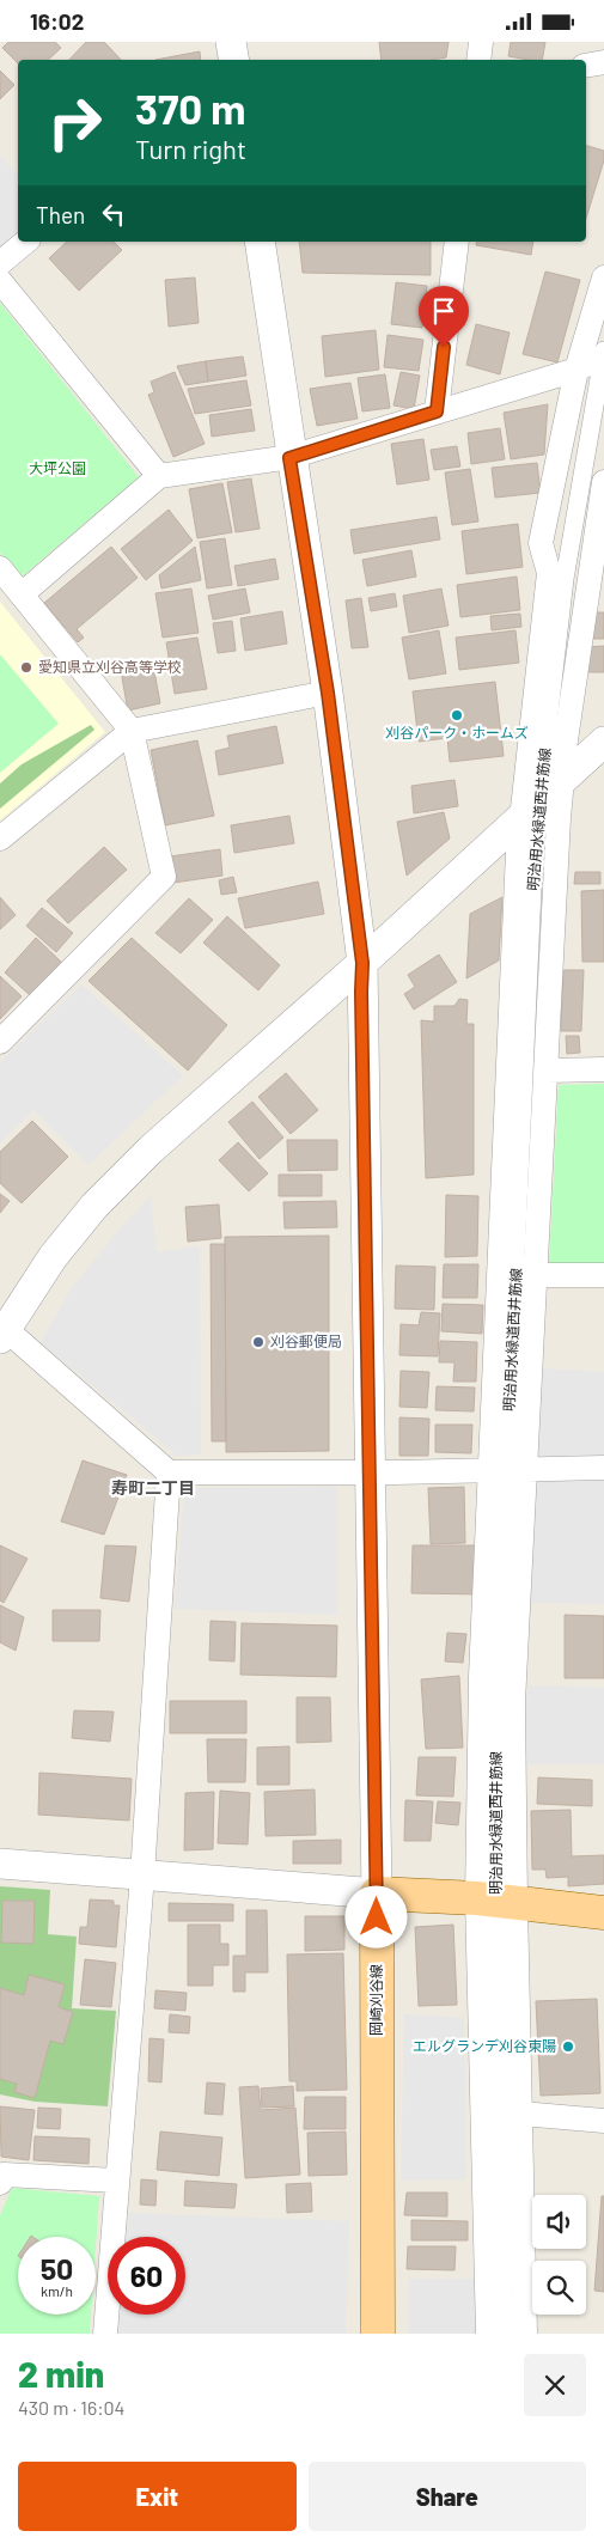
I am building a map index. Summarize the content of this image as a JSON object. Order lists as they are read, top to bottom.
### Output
{
  "streets": {
    "main road": ["岡崎刈谷線"],
    "street": ["明治用水緑道西井筋線"]
  },
  "districts": ["寿町二丁目"],
  "parks": ["大坪公園"],
  "places": [
    "愛知県立刈谷高等学校",
    "刈谷パーク・ホームズ",
    "刈谷郵便局",
    "エルグランデ刈谷東陽"
  ],
  "page": {
    "status": "16:02",
    "turn": ["370 m", "Turn right"],
    "then": "Then",
    "speed": "50 km/h",
    "limit": "60",
    "heading": ["2 min", "430 m · 16:04"],
    "buttons": ["Exit", "Share"]
  }
}
